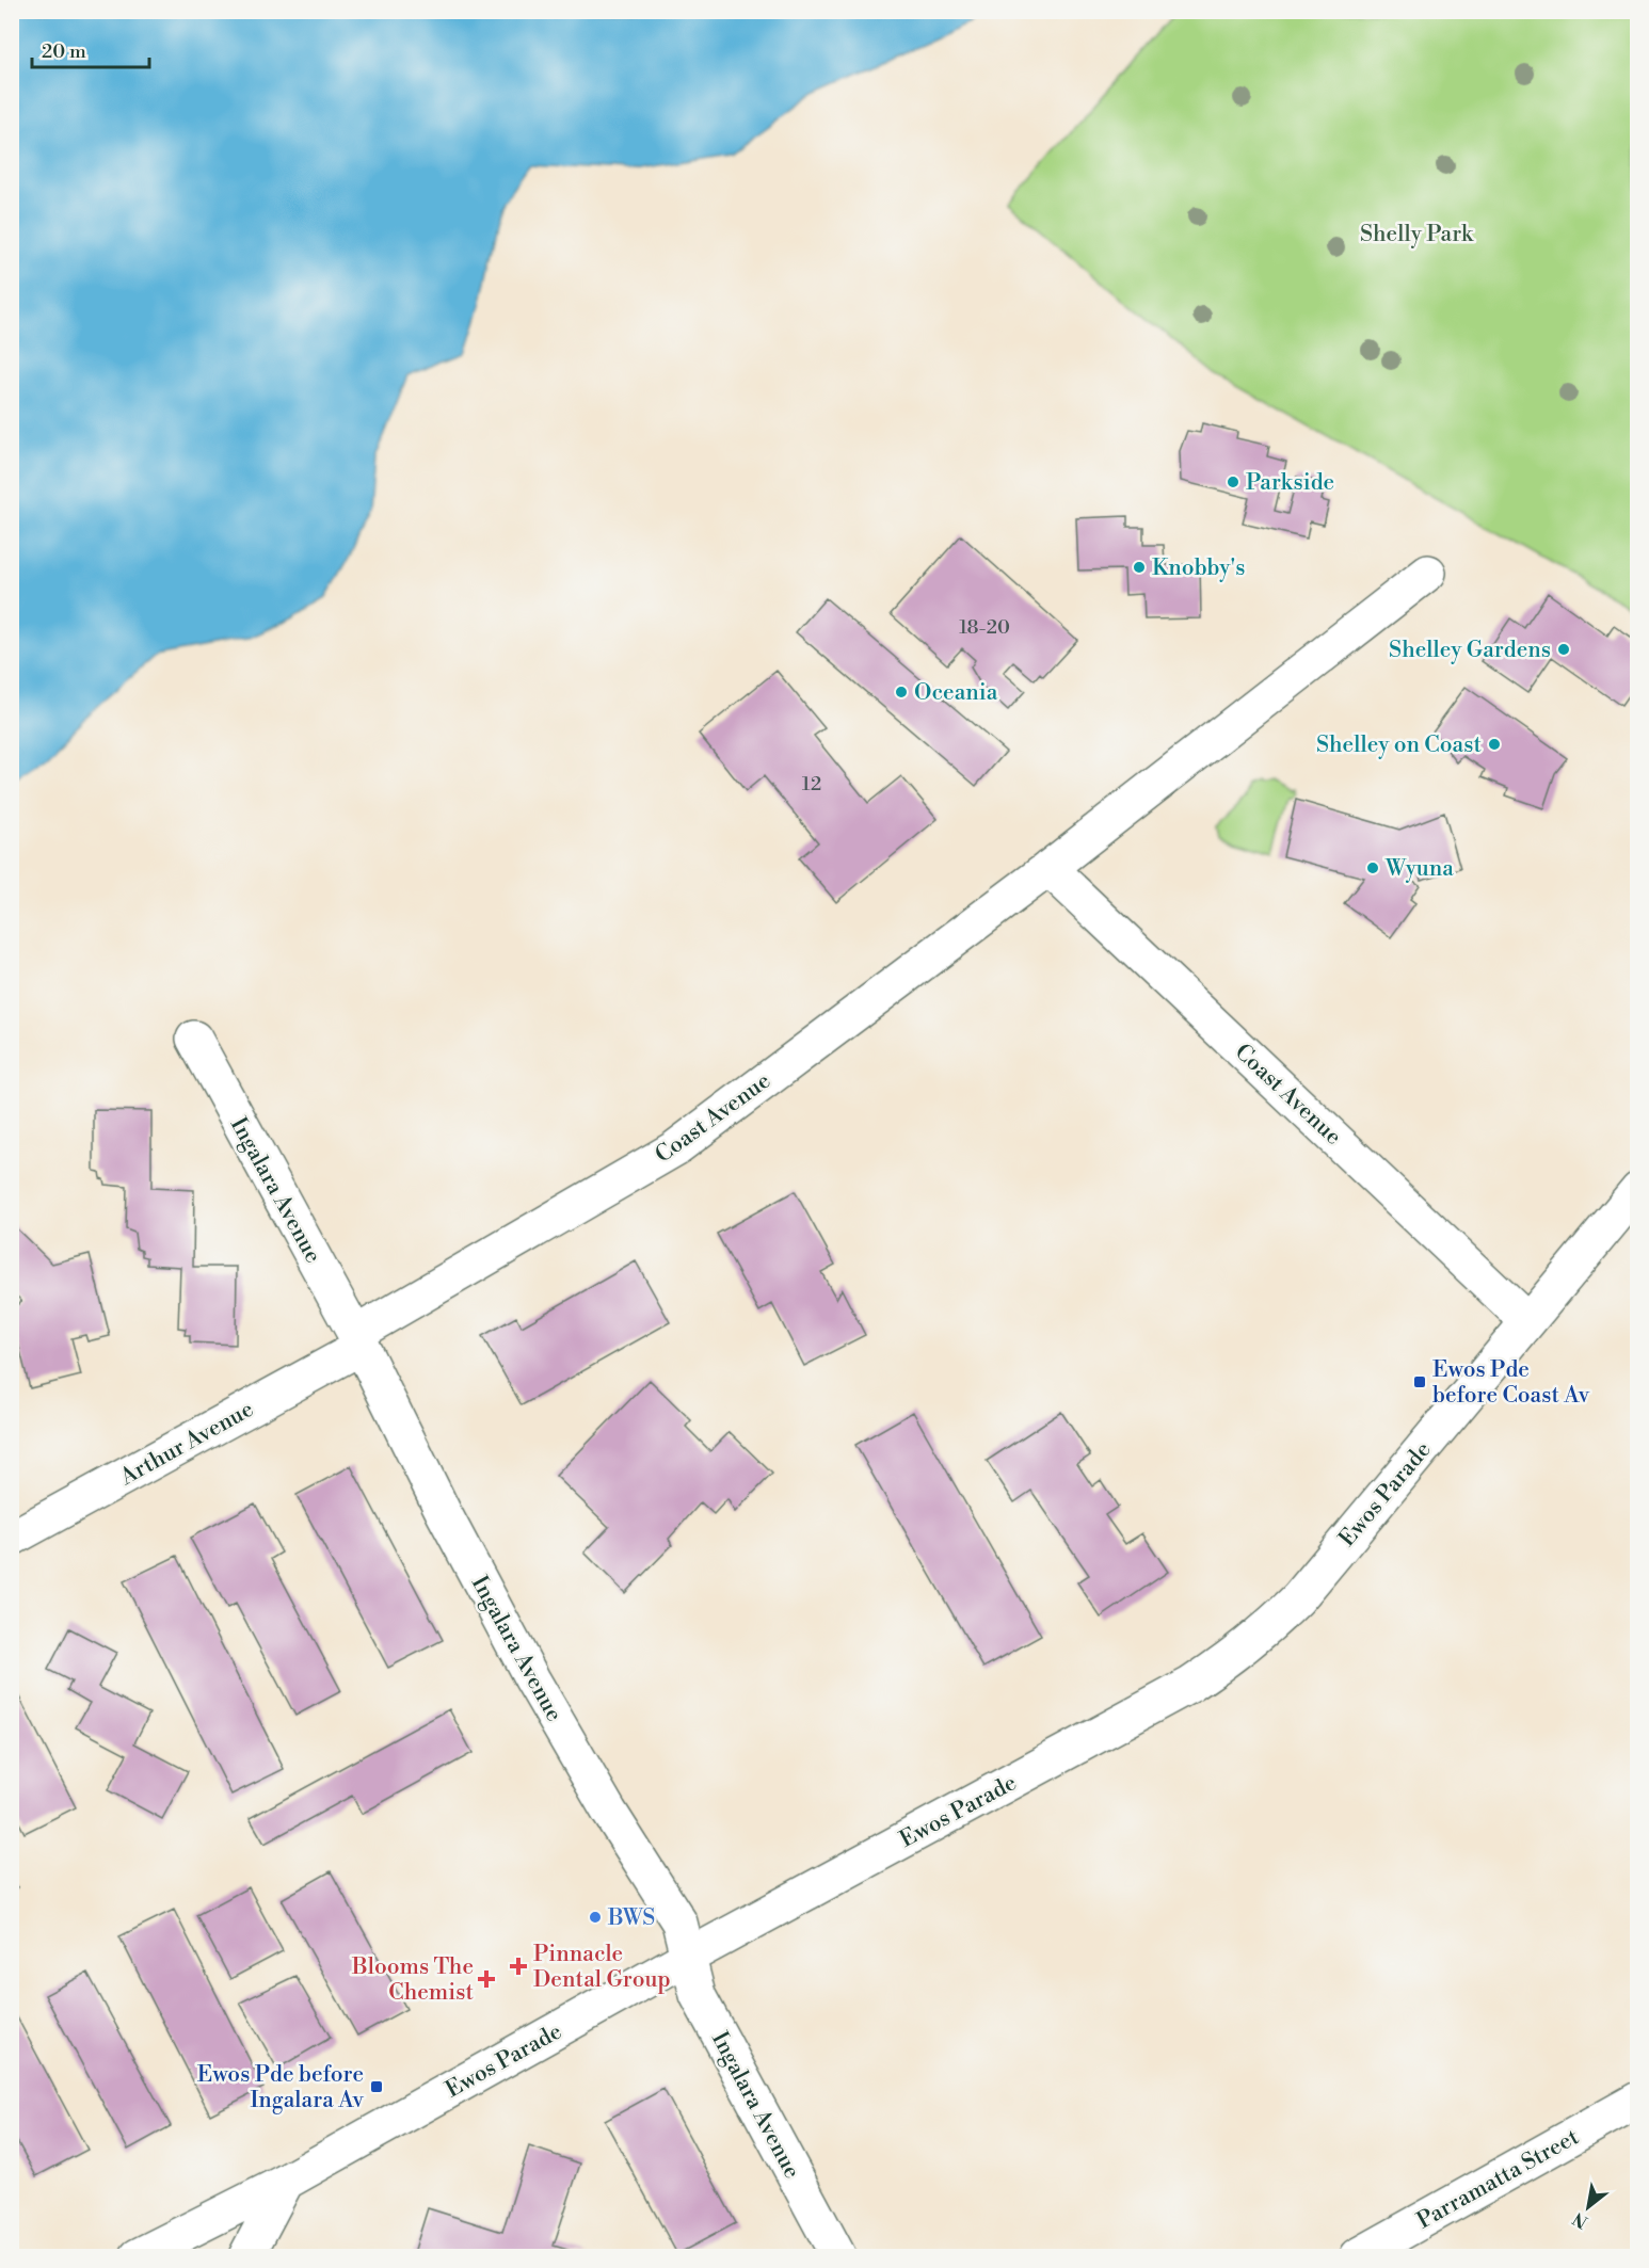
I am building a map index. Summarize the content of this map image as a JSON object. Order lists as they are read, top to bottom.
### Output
{
  "streets": {
    "street": [
      "Coast Avenue",
      "Ingalara Avenue",
      "Arthur Avenue",
      "Ewos Parade",
      "Parramatta Street"
    ]
  },
  "crossings": [
    ["Coast Avenue", "Ingalara Avenue"],
    ["Coast Avenue", "Arthur Avenue"],
    ["Coast Avenue", "Ewos Parade"],
    ["Ingalara Avenue", "Arthur Avenue"],
    ["Ingalara Avenue", "Ewos Parade"]
  ],
  "parks": ["Shelly Park"],
  "places": {
    "other": [
      "Parkside",
      "Knobby's",
      "Shelley Gardens",
      "Oceania",
      "Shelley on Coast",
      "Wyuna",
      "BWS"
    ],
    "transit": ["Ewos Pde before Coast Av", "Ewos Pde before Ingalara Av"],
    "health": ["Pinnacle Dental Group", "Blooms The Chemist"]
  },
  "house_numbers": ["18-20", "12"],
  "scale_bar": "20 m",
  "north": "bottom left"
}
